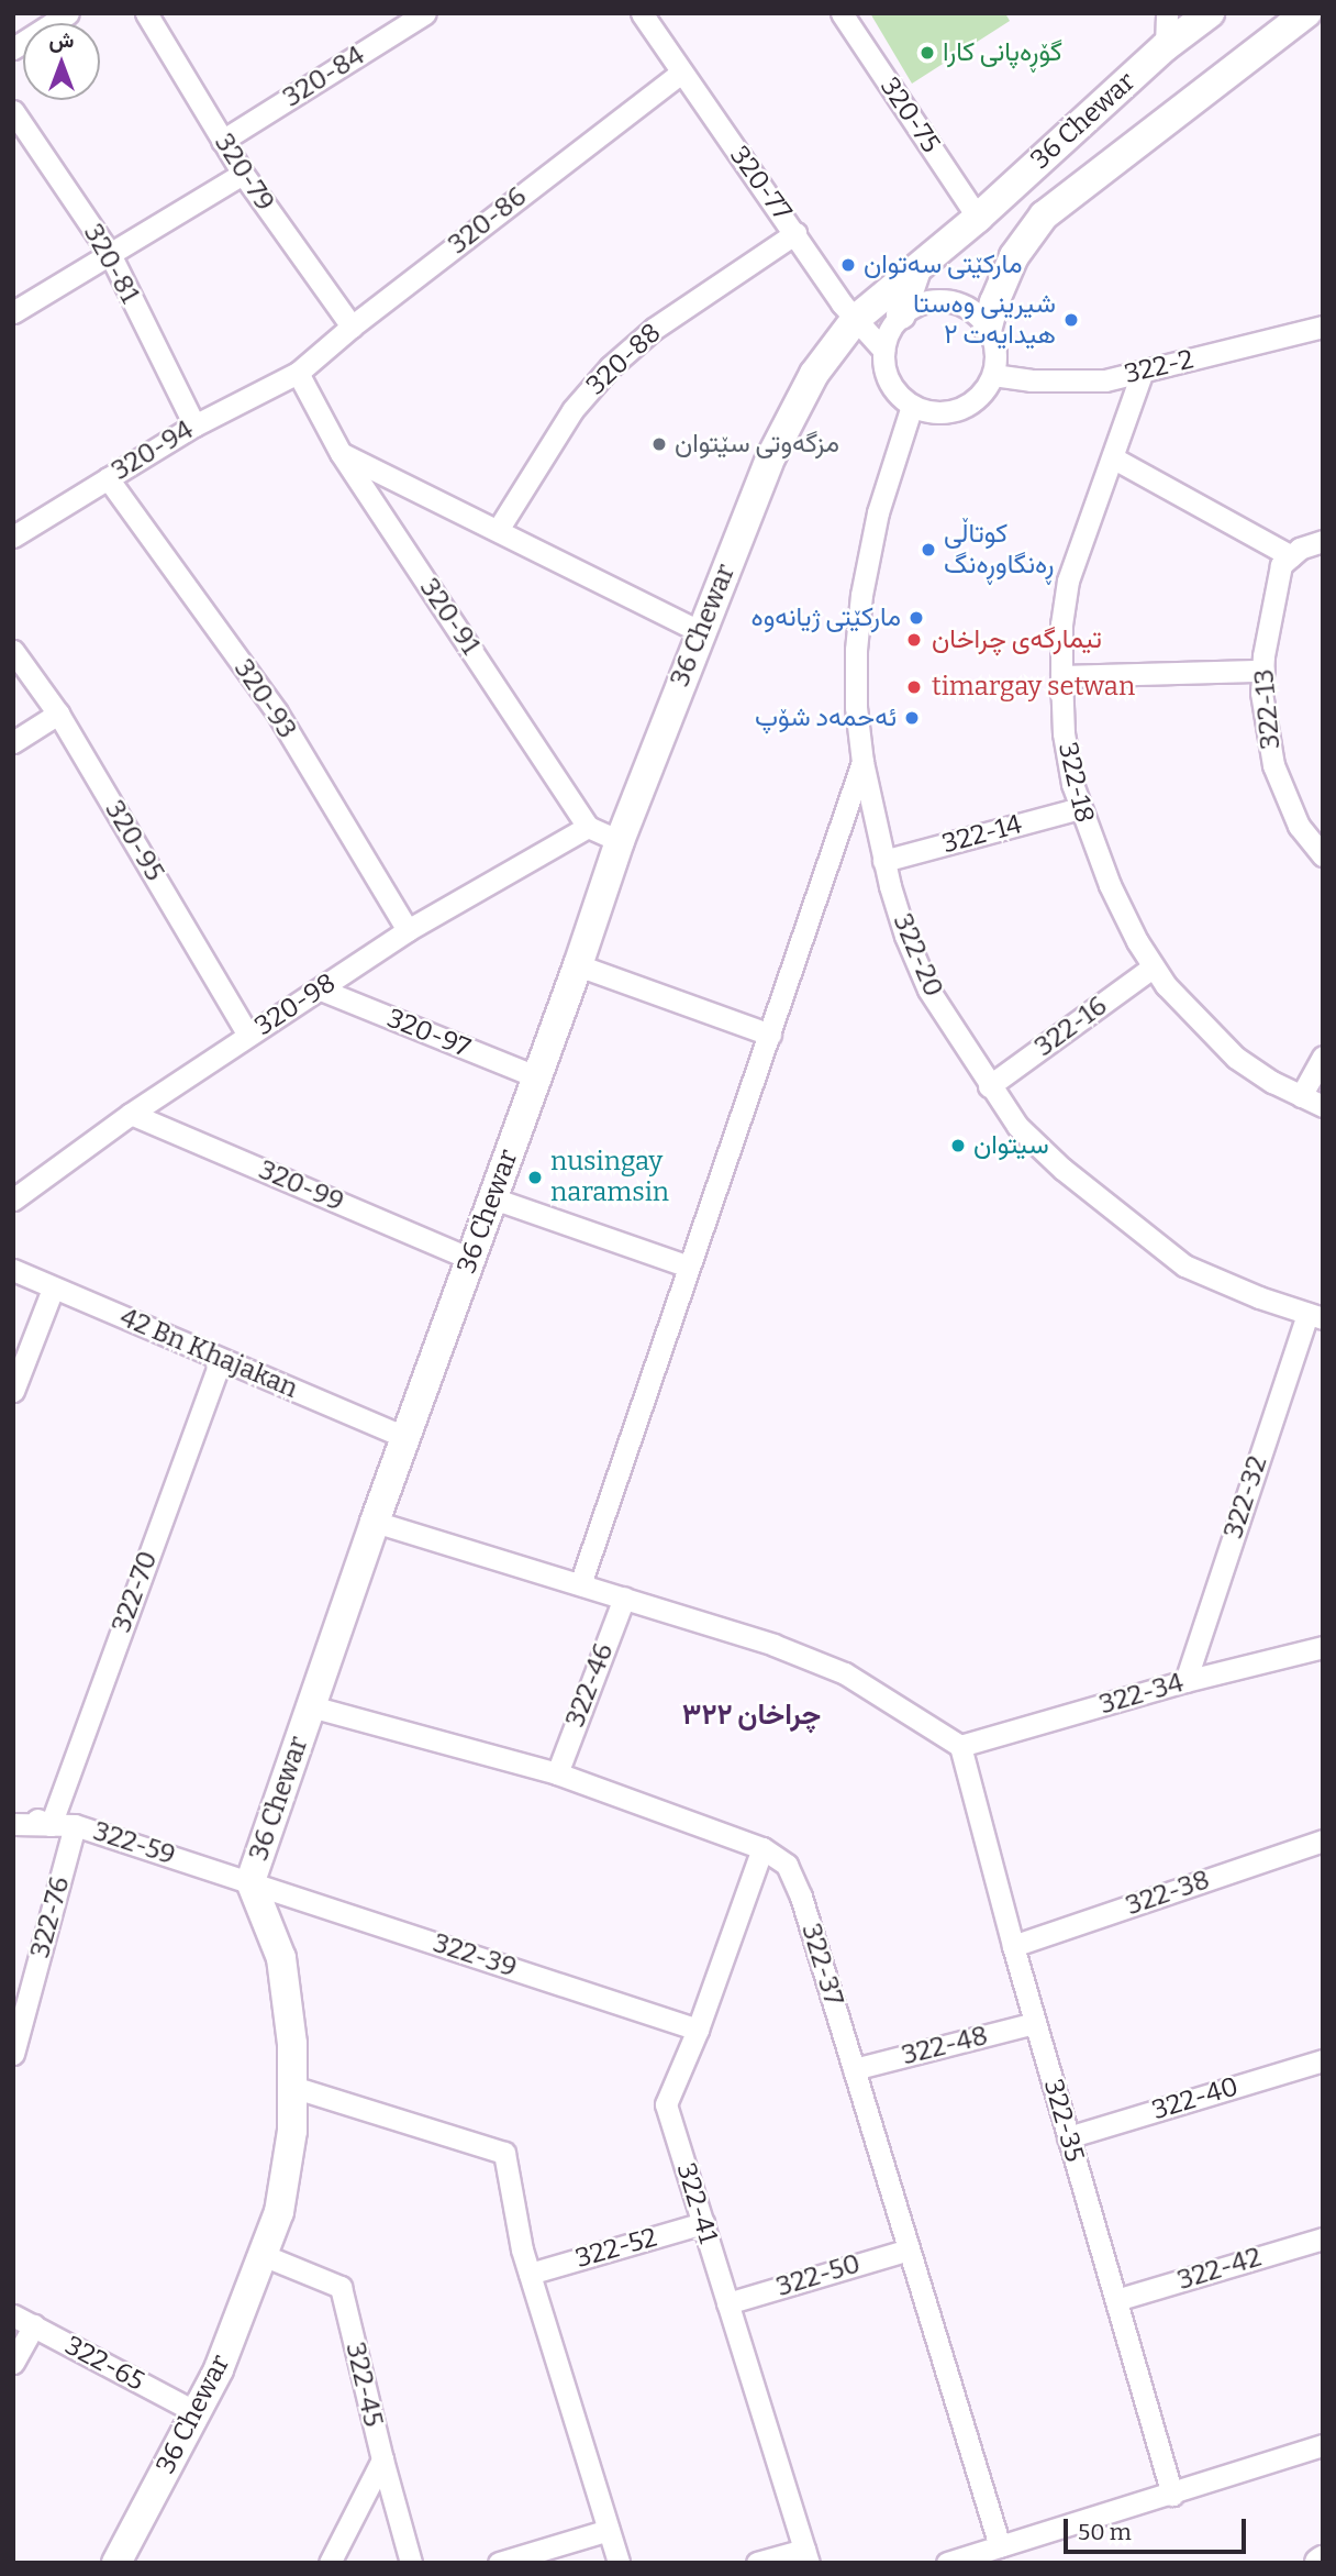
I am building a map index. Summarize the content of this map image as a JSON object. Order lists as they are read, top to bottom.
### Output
{
  "streets": {
    "street": [
      "320-84",
      "320-75",
      "36 Chewar",
      "320-79",
      "320-77",
      "320-86",
      "320-81",
      "320-88",
      "322-2",
      "320-94",
      "320-91",
      "320-93",
      "322-13",
      "322-18",
      "322-14",
      "320-95",
      "322-20",
      "320-98",
      "322-16",
      "320-97",
      "320-99",
      "42 Bn Khajakan",
      "322-32",
      "322-70",
      "322-46",
      "322-34",
      "322-59",
      "322-38",
      "322-76",
      "322-39",
      "322-37",
      "322-48",
      "322-40",
      "322-35",
      "322-41",
      "322-52",
      "322-42",
      "322-50",
      "322-65",
      "322-45"
    ]
  },
  "crossings": [
    ["320-84", "320-79"],
    ["320-75", "36 Chewar"],
    ["36 Chewar", "320-77"],
    ["36 Chewar", "320-97"],
    ["36 Chewar", "320-99"],
    ["36 Chewar", "42 Bn Khajakan"],
    ["36 Chewar", "322-59"],
    ["36 Chewar", "322-39"],
    ["36 Chewar", "322-37"],
    ["36 Chewar", "322-65"],
    ["36 Chewar", "322-45"],
    ["320-79", "320-86"],
    ["320-77", "320-86"],
    ["320-77", "320-88"],
    ["320-77", "322-2"],
    ["320-77", "322-20"],
    ["320-86", "320-94"],
    ["320-86", "320-91"],
    ["320-81", "320-94"],
    ["322-2", "322-18"],
    ["322-2", "322-20"],
    ["320-94", "320-91"],
    ["320-94", "320-93"],
    ["320-91", "320-98"],
    ["320-93", "320-98"],
    ["322-18", "322-14"],
    ["322-18", "322-16"],
    ["322-14", "322-20"],
    ["320-95", "320-98"],
    ["322-20", "322-16"],
    ["322-20", "322-32"],
    ["320-98", "320-97"],
    ["320-98", "320-99"],
    ["42 Bn Khajakan", "322-70"],
    ["322-32", "322-34"],
    ["322-70", "322-59"],
    ["322-46", "322-37"],
    ["322-34", "322-35"],
    ["322-59", "322-76"],
    ["322-59", "322-39"],
    ["322-38", "322-35"],
    ["322-39", "322-41"],
    ["322-37", "322-48"],
    ["322-37", "322-41"],
    ["322-37", "322-50"],
    ["322-48", "322-35"],
    ["322-40", "322-35"],
    ["322-35", "322-42"],
    ["322-41", "322-52"],
    ["322-41", "322-50"]
  ],
  "districts": ["چراخان ٣٢٢"],
  "places": [
    "گۆڕەپانی کارا",
    "مارکێتی سەتوان",
    "شیرینی وەستا هیدایەت ٢",
    "مزگەوتی سێتوان",
    "کوتاڵی ڕەنگاوڕەنگ",
    "مارکێتی ژیانەوە",
    "تیمارگەی چراخان",
    "timargay setwan",
    "ئەحمەد شۆپ",
    "سيتوان",
    "nusingay naramsin"
  ],
  "scale_bar": "50 m",
  "north": "top"
}
